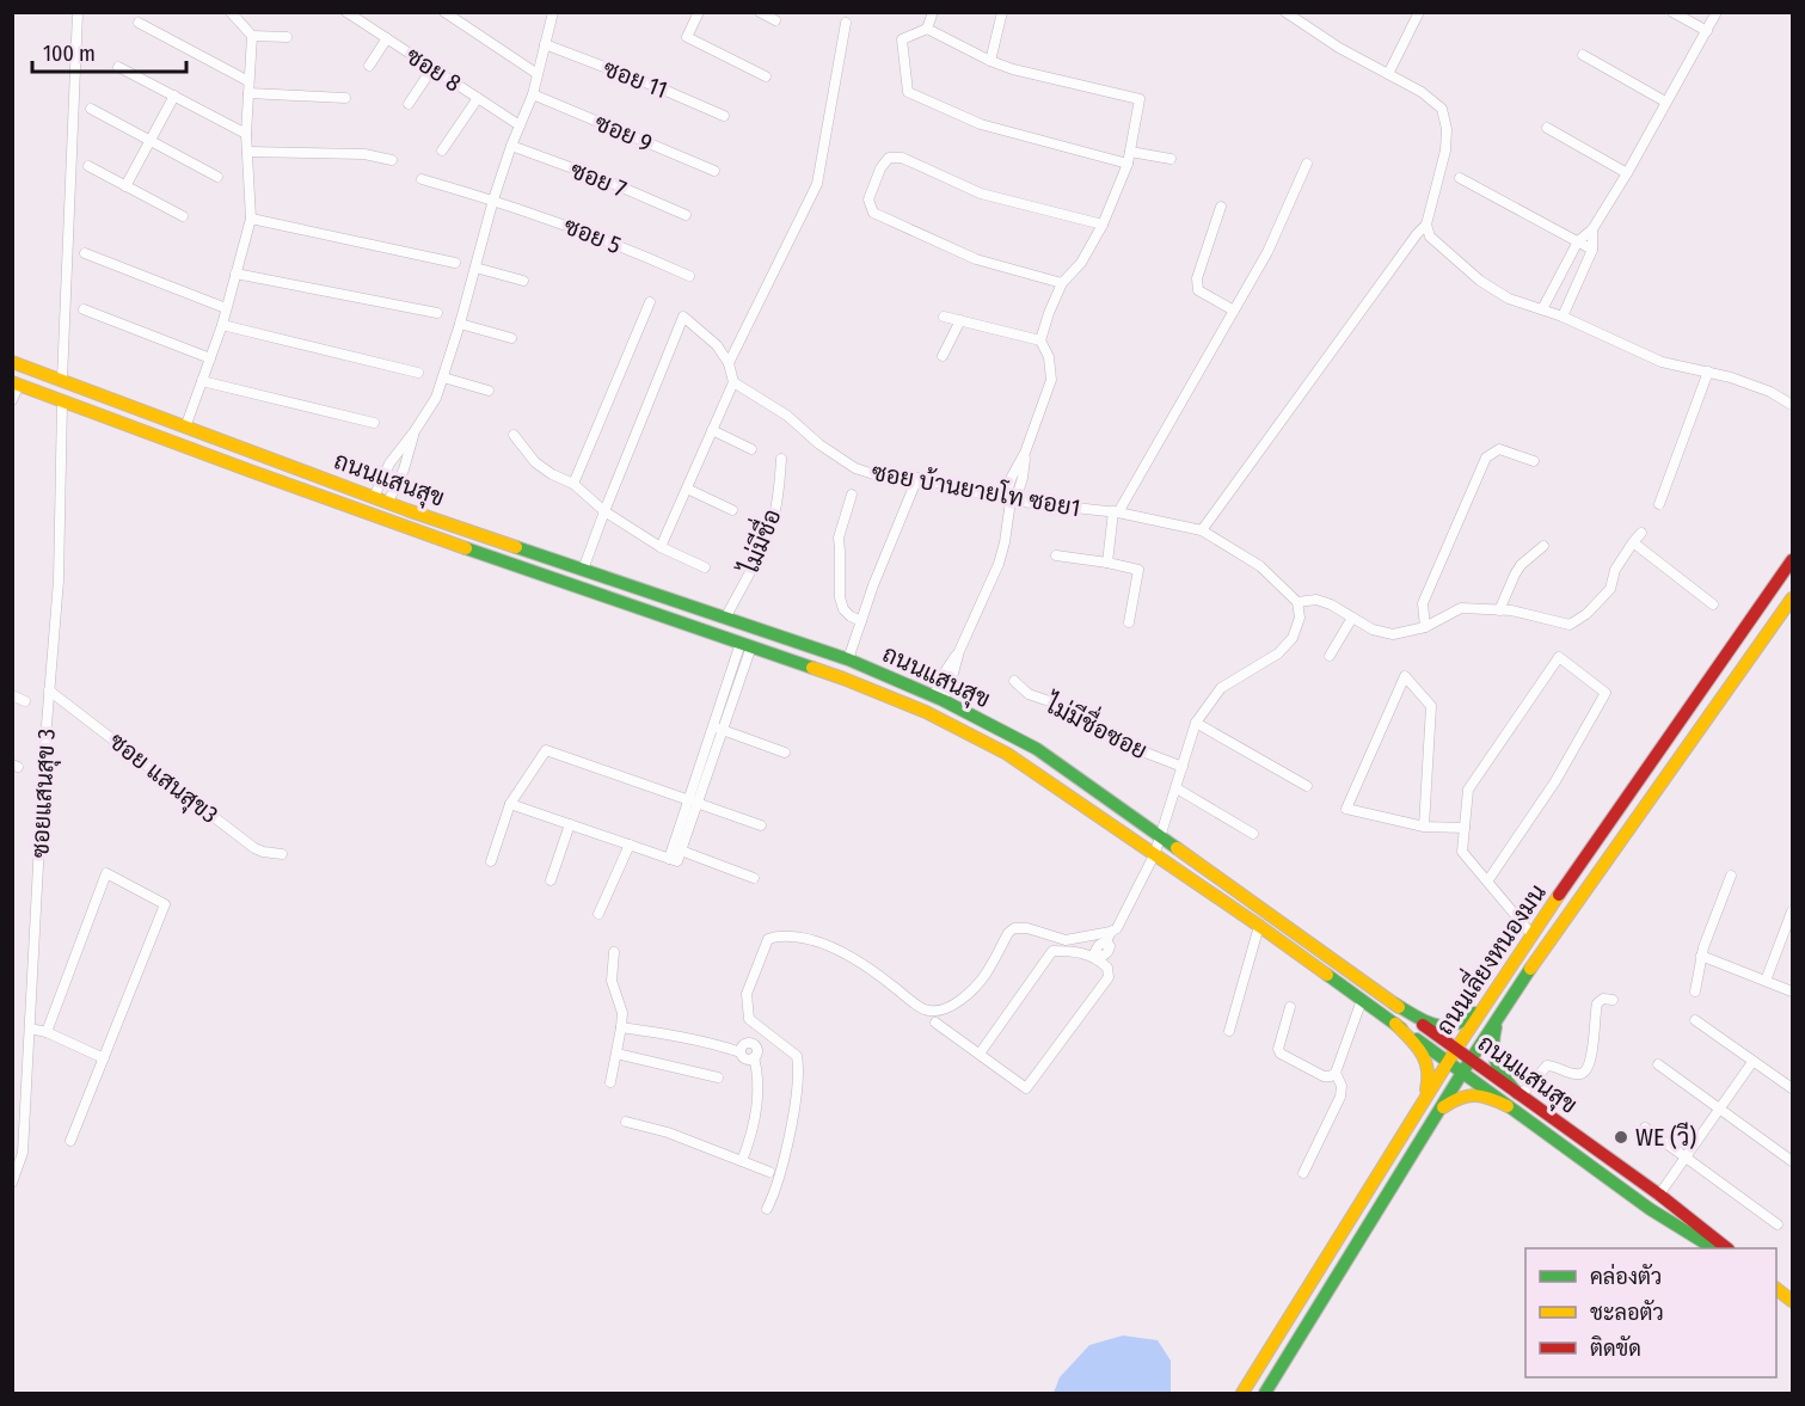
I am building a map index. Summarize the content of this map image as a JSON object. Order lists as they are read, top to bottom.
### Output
{
  "streets": {
    "main road": ["ถนนแสนสุข", "ถนนเลี่ยงหนองมน"],
    "street": [
      "ซอย 8",
      "ซอย 11",
      "ซอย 9",
      "ซอย 7",
      "ซอย 5",
      "ซอย บ้านยายโท ซอย1",
      "ไม่มีชื่อ",
      "ไม่มีชื่อซอย",
      "ซอย แสนสุข3",
      "ซอยแสนสุข 3"
    ]
  },
  "crossings": [
    ["ถนนแสนสุข", "ไม่มีชื่อ"],
    ["ถนนแสนสุข", "ซอยแสนสุข 3"],
    ["ถนนแสนสุข", "ถนนเลี่ยงหนองมน"],
    ["ซอย แสนสุข3", "ซอยแสนสุข 3"]
  ],
  "places": ["WE (วี)"],
  "legend": ["คล่องตัว", "ชะลอตัว", "ติดขัด"],
  "scale_bar": "100 m"
}
